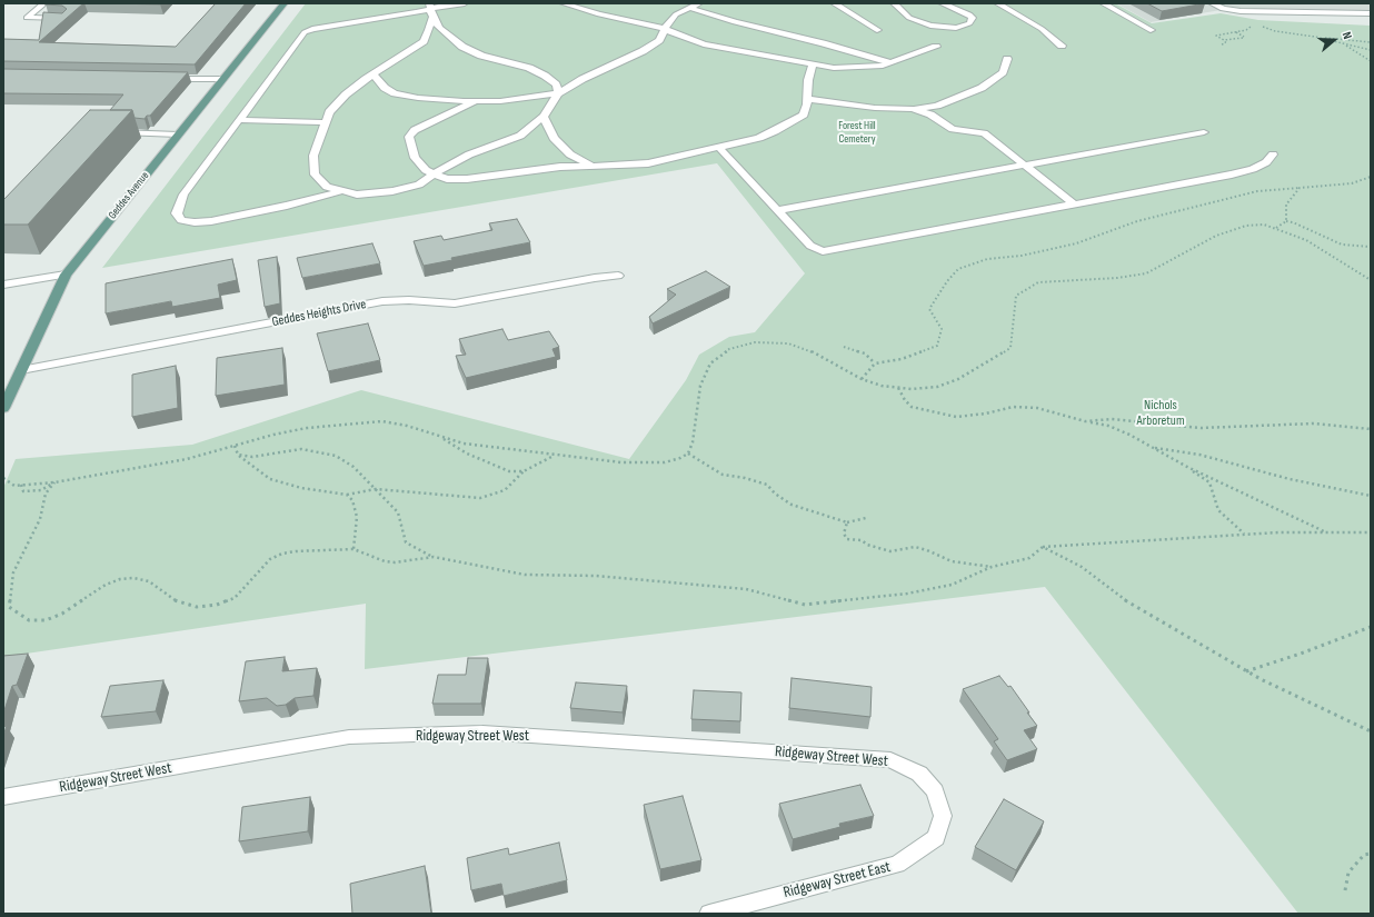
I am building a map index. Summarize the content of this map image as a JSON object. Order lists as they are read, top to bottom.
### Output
{
  "streets": {
    "main road": ["Geddes Avenue"],
    "street": ["Geddes Heights Drive", "Ridgeway Street West", "Ridgeway Street East"]
  },
  "crossings": [
    ["Geddes Avenue", "Geddes Heights Drive"],
    ["Ridgeway Street West", "Ridgeway Street East"]
  ],
  "parks": ["Forest Hill Cemetery", "Nichols Arboretum"],
  "north": "right"
}
